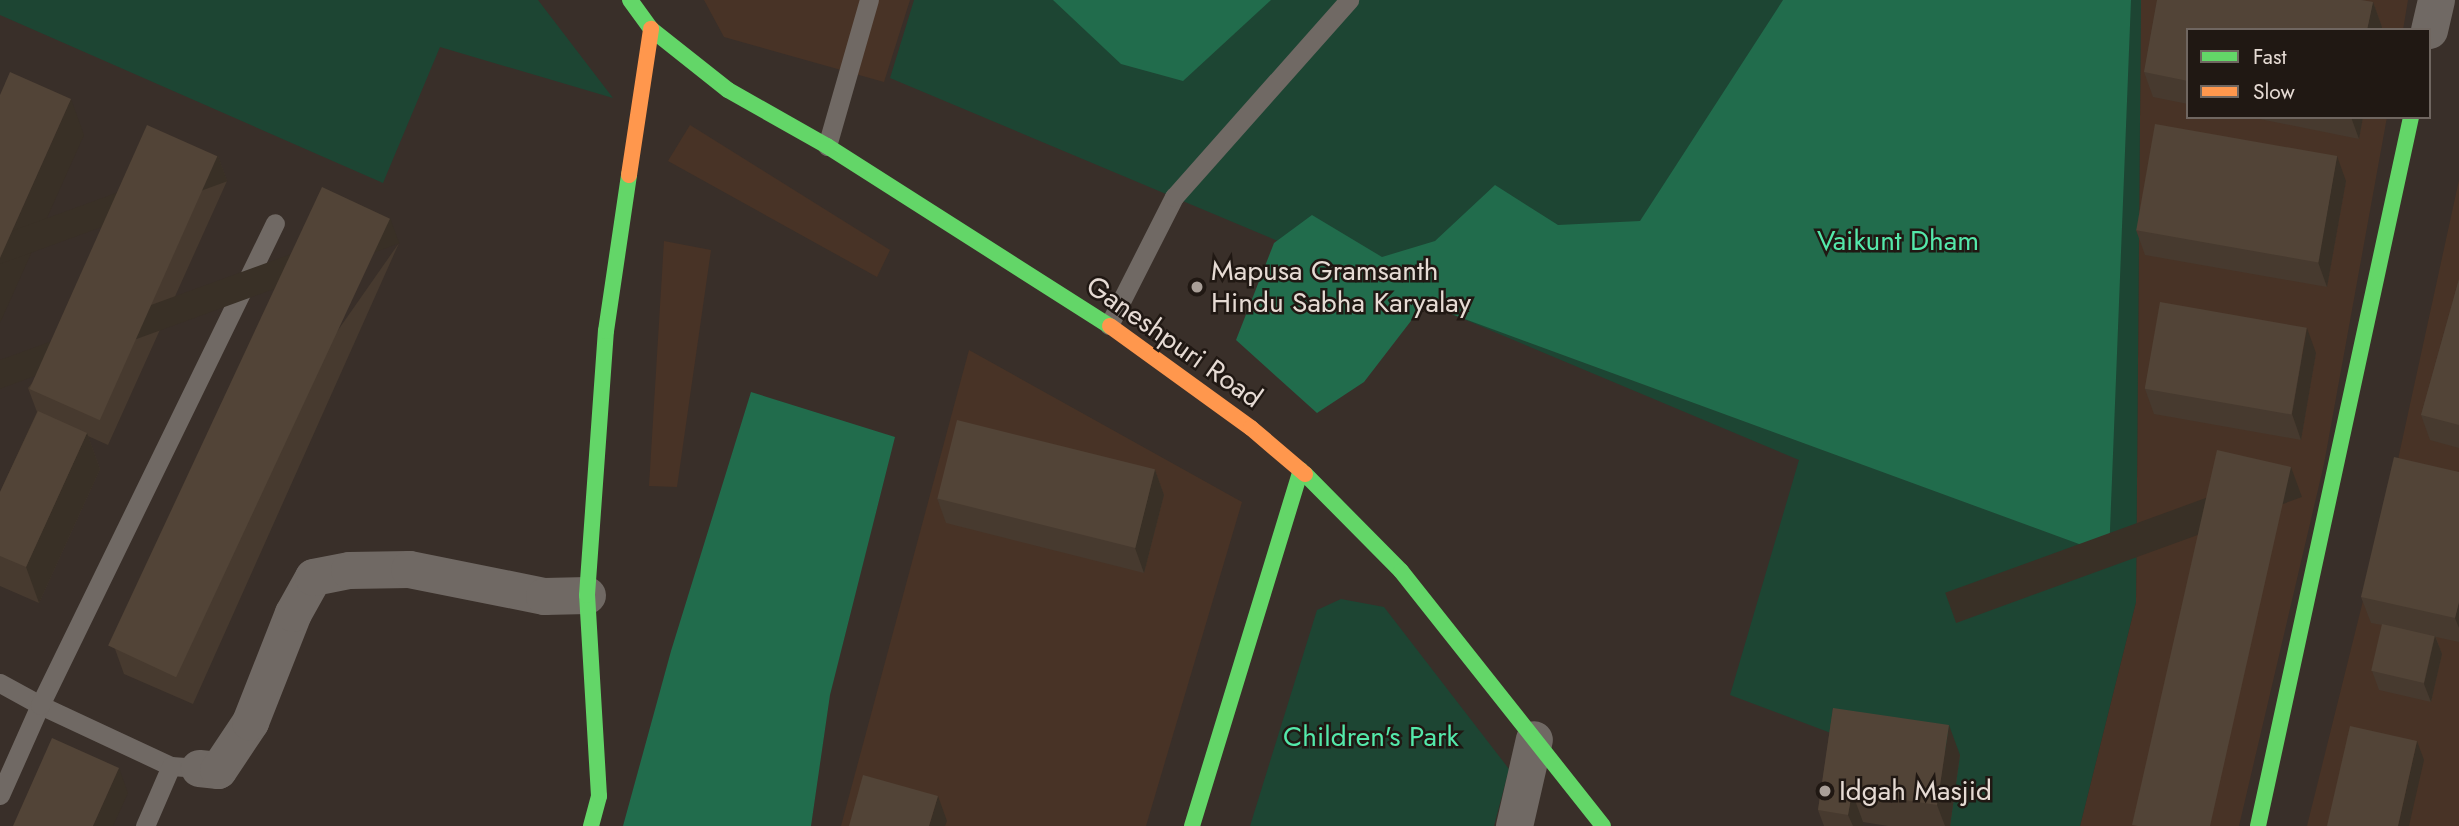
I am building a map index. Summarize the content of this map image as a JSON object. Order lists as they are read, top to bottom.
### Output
{
  "streets": {
    "street": ["Ganeshpuri Road"]
  },
  "parks": ["Vaikunt Dham", "Children's Park"],
  "places": ["Mapusa Gramsanth Hindu Sabha Karyalay", "Idgah Masjid"],
  "legend": ["Fast", "Slow"]
}
